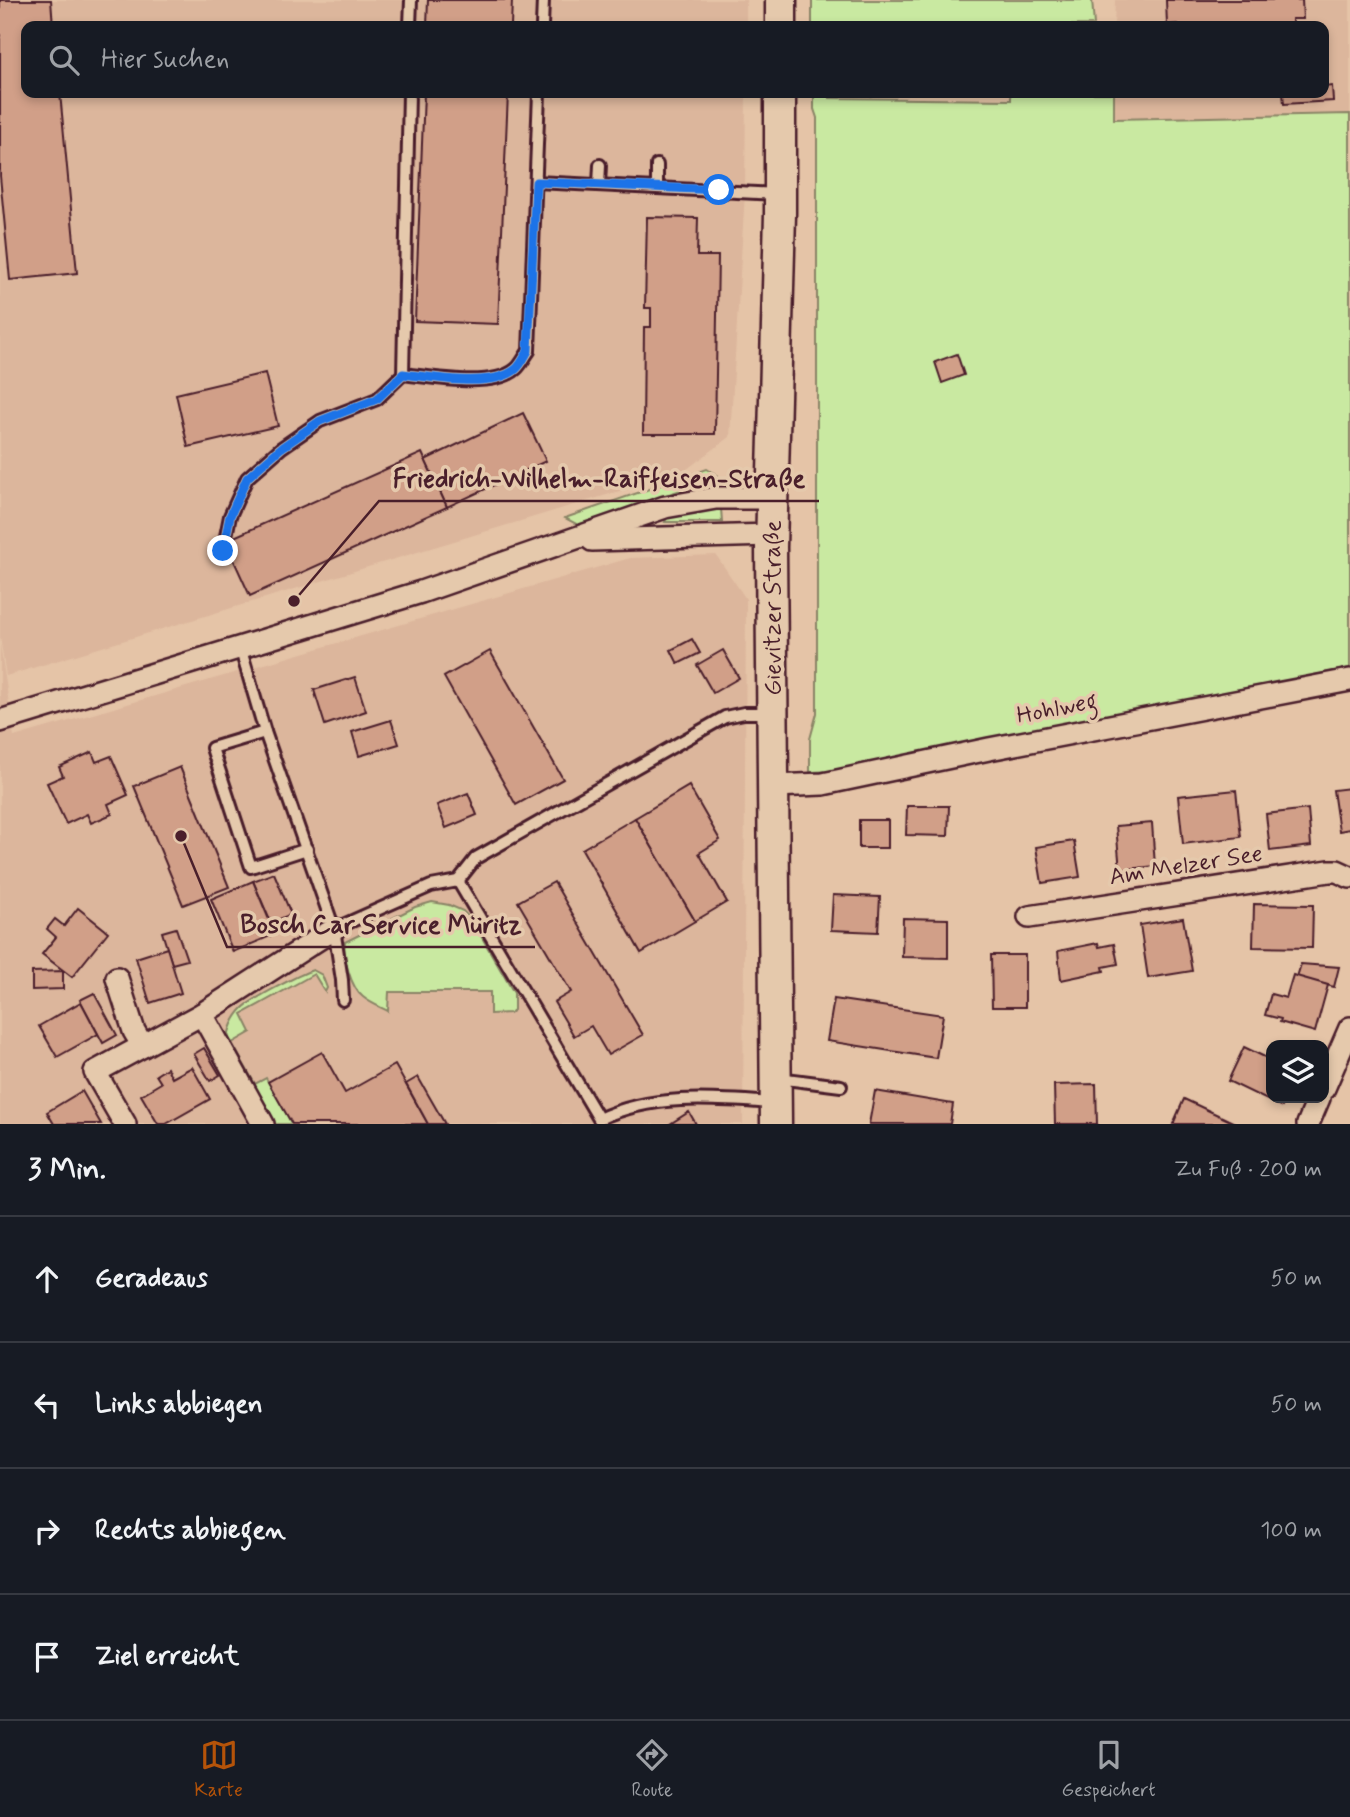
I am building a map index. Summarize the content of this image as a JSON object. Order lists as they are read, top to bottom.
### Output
{
  "streets": {
    "main road": ["Gievitzer Straße"],
    "street": ["Hohlweg", "Am Melzer See"]
  },
  "crossings": [
    ["Gievitzer Straße", "Hohlweg"]
  ],
  "places": ["Friedrich-Wilhelm-Raiffeisen-Straße", "Bosch Car Service Müritz"],
  "page": {
    "search": "Hier suchen",
    "heading": ["3 Min.", "Zu Fuß · 200 m"],
    "list": [
      ["Geradeaus", "50 m"],
      ["Links abbiegen", "50 m"],
      ["Rechts abbiegen", "100 m"],
      "Ziel erreicht"
    ],
    "nav": ["Karte", "Route", "Gespeichert"]
  }
}
